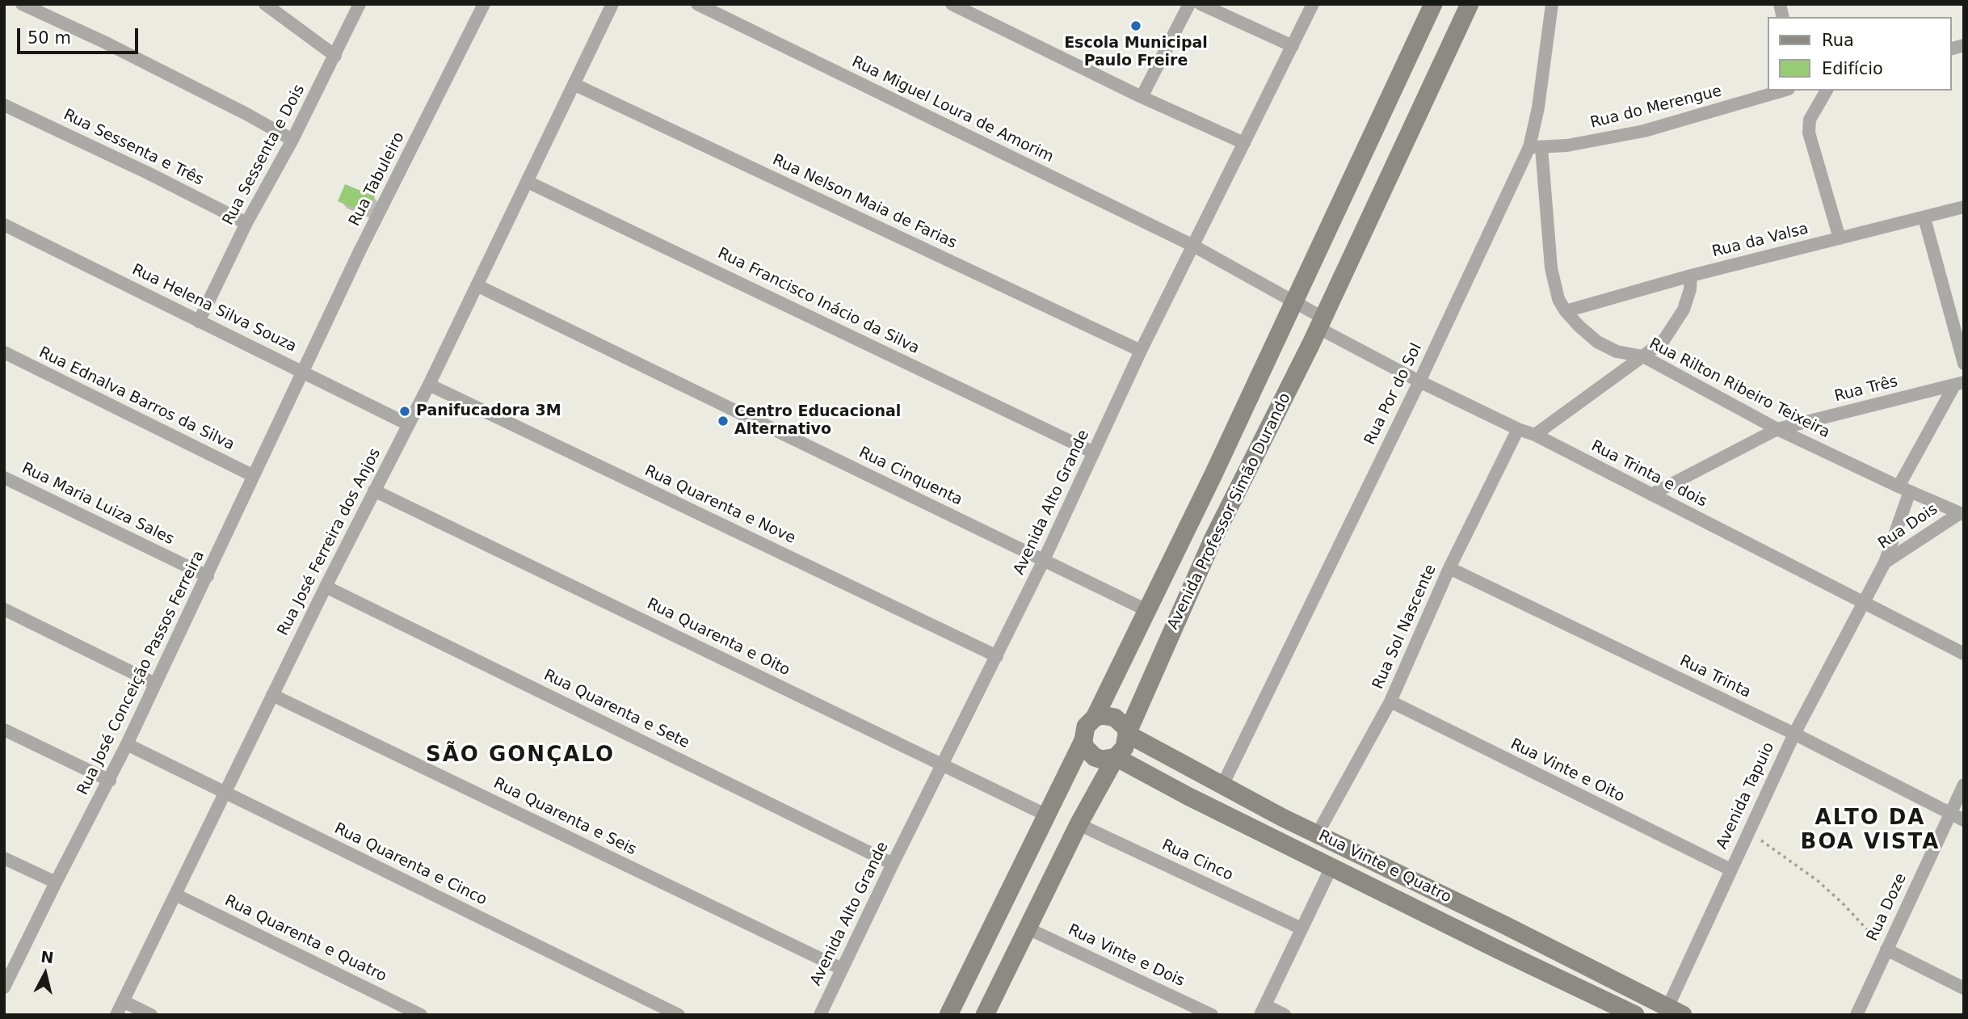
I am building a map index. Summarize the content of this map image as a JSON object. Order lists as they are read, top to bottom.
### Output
{
  "streets": {
    "street": [
      "Rua do Merengue",
      "Rua Miguel Loura de Amorim",
      "Rua Sessenta e Três",
      "Rua Sessenta e Dois",
      "Rua Tabuleiro",
      "Rua Nelson Maia de Farias",
      "Rua da Valsa",
      "Rua Francisco Inácio da Silva",
      "Rua Helena Silva Souza",
      "Rua Rilton Ribeiro Teixeira",
      "Rua Três",
      "Rua Por do Sol",
      "Rua Ednalva Barros da Silva",
      "Rua Trinta e dois",
      "Rua Cinquenta",
      "Avenida Alto Grande",
      "Rua Maria Luiza Sales",
      "Rua Quarenta e Nove",
      "Avenida Professor Simão Durando",
      "Rua Dois",
      "Rua José Ferreira dos Anjos",
      "Rua Sol Nascente",
      "Rua Quarenta e Oito",
      "Rua José Conceição Passos Ferreira",
      "Rua Trinta",
      "Rua Quarenta e Sete",
      "Rua Vinte e Oito",
      "Avenida Tapuio",
      "Rua Quarenta e Seis",
      "Rua Cinco",
      "Rua Quarenta e Cinco",
      "Rua Vinte e Quatro",
      "Rua Doze",
      "Rua Quarenta e Quatro",
      "Rua Vinte e Dois"
    ]
  },
  "crossings": [
    ["Rua do Merengue", "Rua Rilton Ribeiro Teixeira"],
    ["Rua do Merengue", "Rua Por do Sol"],
    ["Rua Miguel Loura de Amorim", "Rua Trinta e dois"],
    ["Rua Miguel Loura de Amorim", "Avenida Alto Grande"],
    ["Rua Miguel Loura de Amorim", "Avenida Professor Simão Durando"],
    ["Rua Sessenta e Três", "Rua Sessenta e Dois"],
    ["Rua Sessenta e Dois", "Rua Helena Silva Souza"],
    ["Rua Tabuleiro", "Rua Helena Silva Souza"],
    ["Rua Tabuleiro", "Rua José Conceição Passos Ferreira"],
    ["Rua Nelson Maia de Farias", "Avenida Alto Grande"],
    ["Rua Nelson Maia de Farias", "Rua José Ferreira dos Anjos"],
    ["Rua da Valsa", "Rua Rilton Ribeiro Teixeira"],
    ["Rua Francisco Inácio da Silva", "Avenida Alto Grande"],
    ["Rua Francisco Inácio da Silva", "Rua José Ferreira dos Anjos"],
    ["Rua Helena Silva Souza", "Rua José Ferreira dos Anjos"],
    ["Rua Helena Silva Souza", "Rua José Conceição Passos Ferreira"],
    ["Rua Rilton Ribeiro Teixeira", "Rua Três"],
    ["Rua Rilton Ribeiro Teixeira", "Rua Por do Sol"],
    ["Rua Rilton Ribeiro Teixeira", "Rua Dois"],
    ["Rua Três", "Rua Trinta e dois"],
    ["Rua Por do Sol", "Rua Trinta e dois"],
    ["Rua Por do Sol", "Rua Vinte e Quatro"],
    ["Rua Ednalva Barros da Silva", "Rua José Conceição Passos Ferreira"],
    ["Rua Trinta e dois", "Avenida Professor Simão Durando"],
    ["Rua Trinta e dois", "Rua Dois"],
    ["Rua Trinta e dois", "Rua Sol Nascente"],
    ["Rua Trinta e dois", "Avenida Tapuio"],
    ["Rua Cinquenta", "Avenida Alto Grande"],
    ["Rua Cinquenta", "Avenida Professor Simão Durando"],
    ["Rua Cinquenta", "Rua José Ferreira dos Anjos"],
    ["Avenida Alto Grande", "Rua Quarenta e Nove"],
    ["Avenida Alto Grande", "Rua Quarenta e Oito"],
    ["Avenida Alto Grande", "Rua Quarenta e Sete"],
    ["Avenida Alto Grande", "Rua Quarenta e Seis"],
    ["Rua Maria Luiza Sales", "Rua José Conceição Passos Ferreira"],
    ["Rua Quarenta e Nove", "Rua José Ferreira dos Anjos"],
    ["Avenida Professor Simão Durando", "Rua Quarenta e Oito"],
    ["Avenida Professor Simão Durando", "Rua Cinco"],
    ["Avenida Professor Simão Durando", "Rua Vinte e Quatro"],
    ["Avenida Professor Simão Durando", "Rua Vinte e Dois"],
    ["Rua Dois", "Avenida Tapuio"],
    ["Rua José Ferreira dos Anjos", "Rua Quarenta e Oito"],
    ["Rua José Ferreira dos Anjos", "Rua Quarenta e Sete"],
    ["Rua José Ferreira dos Anjos", "Rua Quarenta e Seis"],
    ["Rua José Ferreira dos Anjos", "Rua Quarenta e Cinco"],
    ["Rua José Ferreira dos Anjos", "Rua Quarenta e Quatro"],
    ["Rua Sol Nascente", "Rua Trinta"],
    ["Rua Sol Nascente", "Rua Vinte e Oito"],
    ["Rua Sol Nascente", "Rua Vinte e Quatro"],
    ["Rua José Conceição Passos Ferreira", "Rua Quarenta e Cinco"],
    ["Rua Trinta", "Avenida Tapuio"],
    ["Rua Trinta", "Rua Doze"],
    ["Rua Vinte e Oito", "Avenida Tapuio"],
    ["Avenida Tapuio", "Rua Vinte e Quatro"]
  ],
  "districts": ["SÃO GONÇALO", "ALTO DA BOA VISTA"],
  "places": ["Escola Municipal Paulo Freire", "Panifucadora 3M", "Centro Educacional Alternativo"],
  "legend": ["Rua", "Edifício"],
  "scale_bar": "50 m",
  "north": "top"
}
